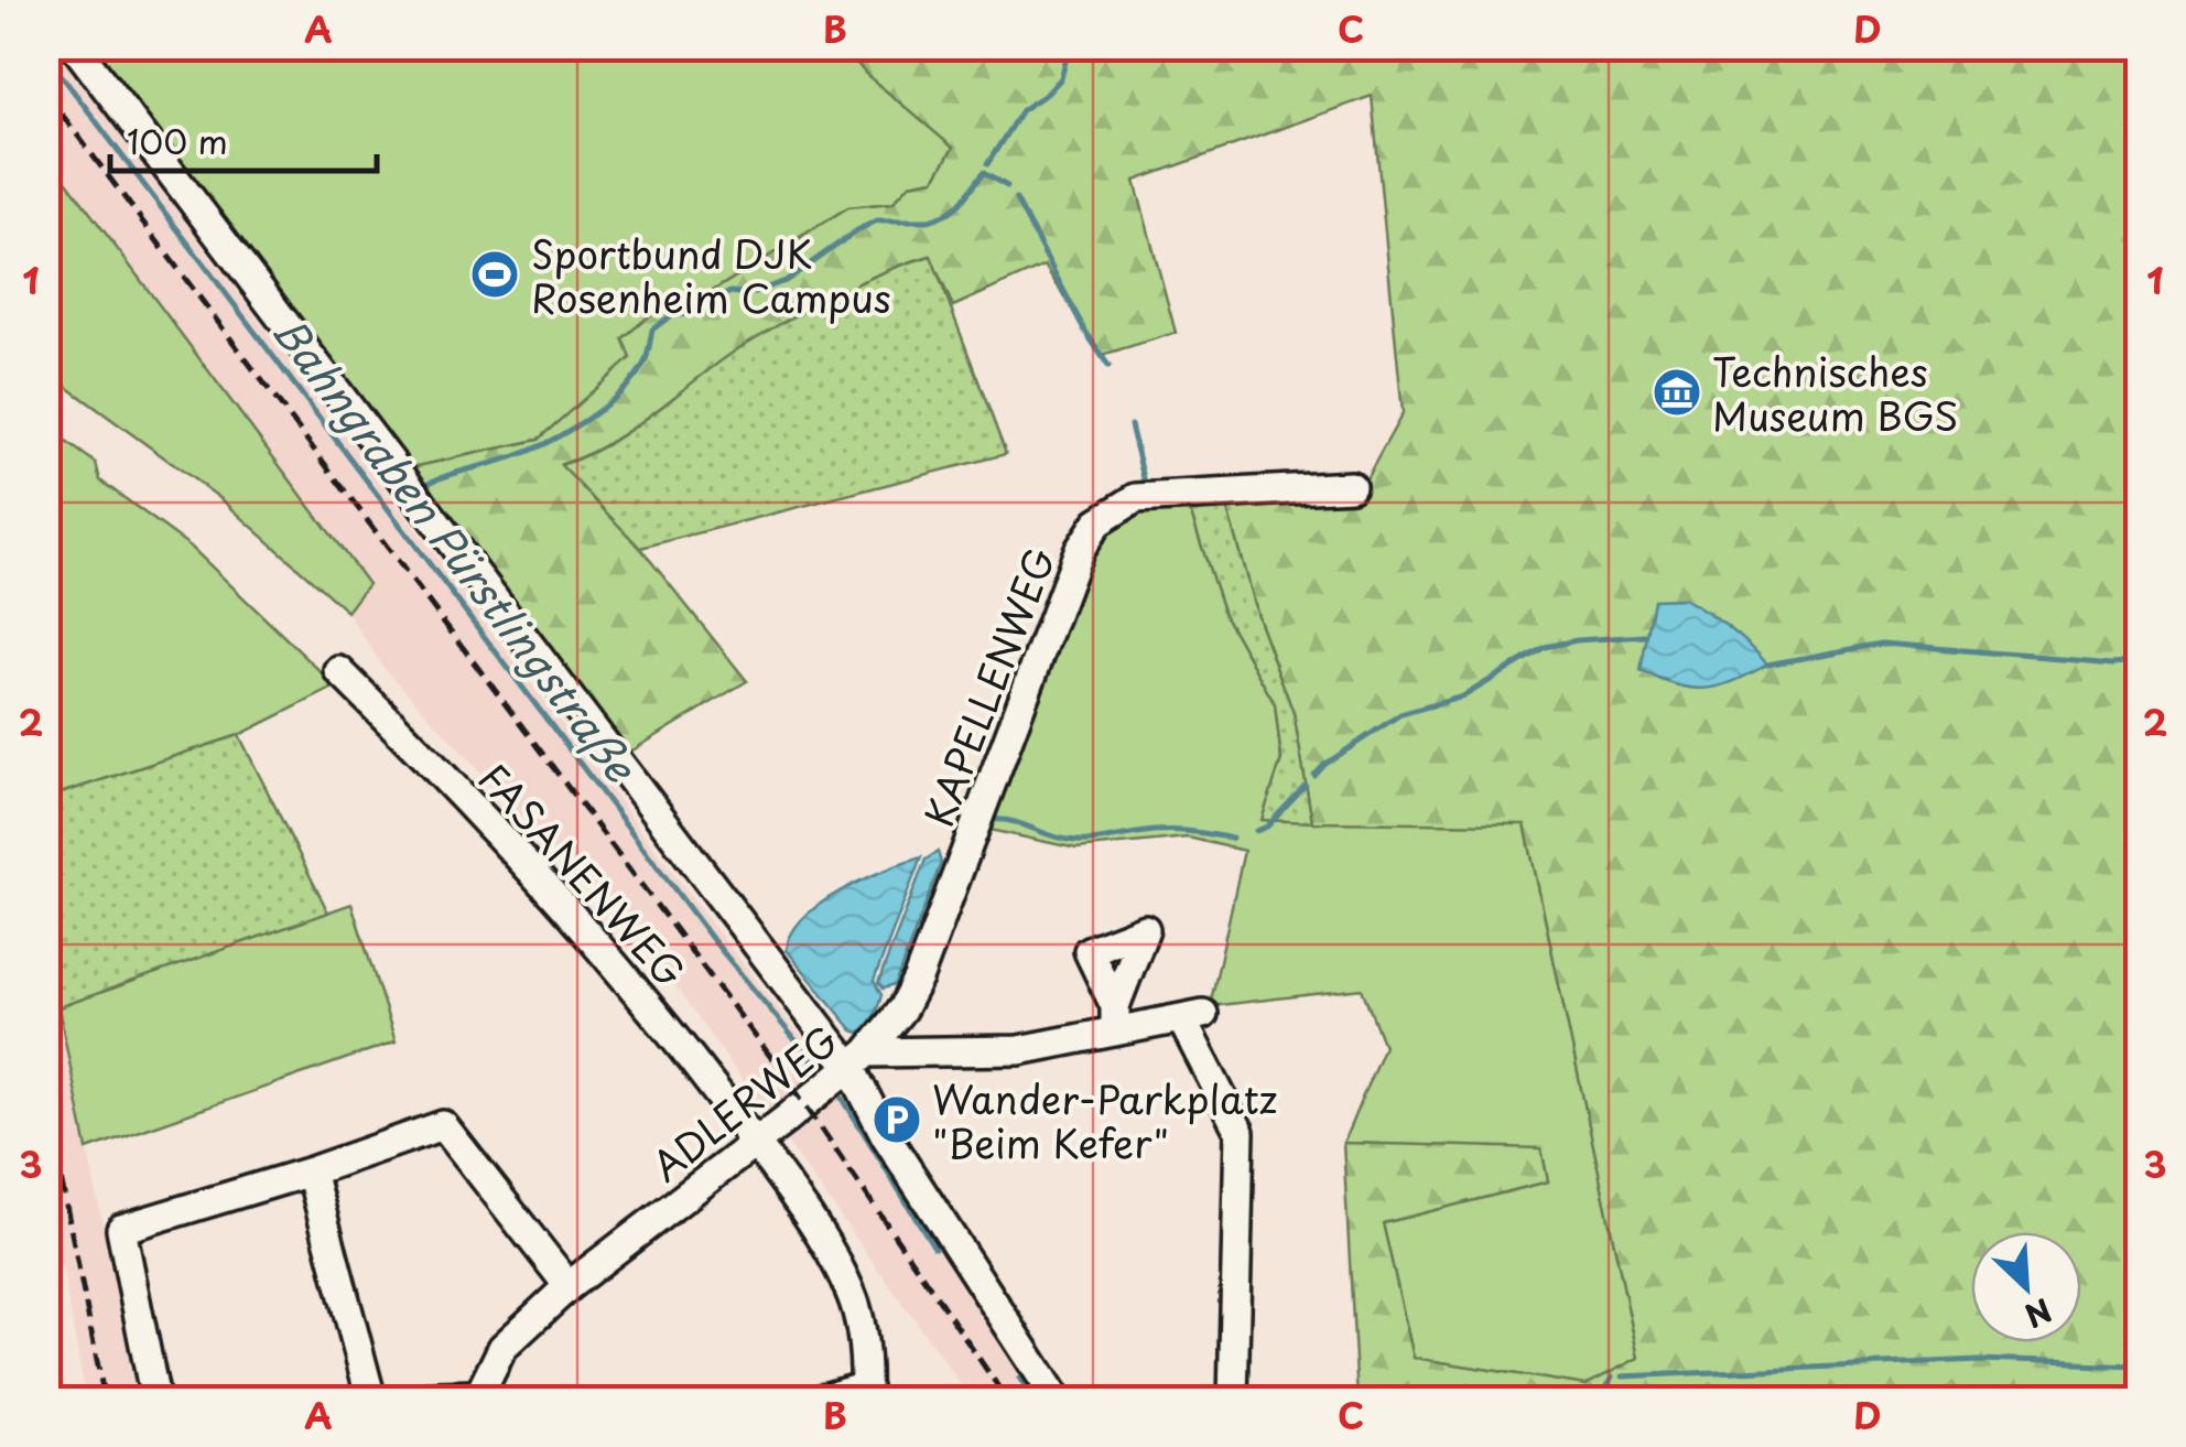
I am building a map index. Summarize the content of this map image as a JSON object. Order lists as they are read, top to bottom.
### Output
{
  "streets": {
    "street": ["KAPELLENWEG", "FASANENWEG", "ADLERWEG"]
  },
  "crossings": [
    ["KAPELLENWEG", "ADLERWEG"],
    ["FASANENWEG", "ADLERWEG"]
  ],
  "water": ["Bahngraben Pürstlingstraße"],
  "places": {
    "sports": ["Sportbund DJK Rosenheim Campus"],
    "museum": ["Technisches Museum BGS"],
    "parking": ["Wander-Parkplatz \"Beim Kefer\""]
  },
  "scale_bar": "100 m",
  "north": "bottom right",
  "grid": {
    "columns": [
      "A",
      "B",
      "C",
      "D"
    ],
    "rows": ["1", "2", "3"]
  }
}
